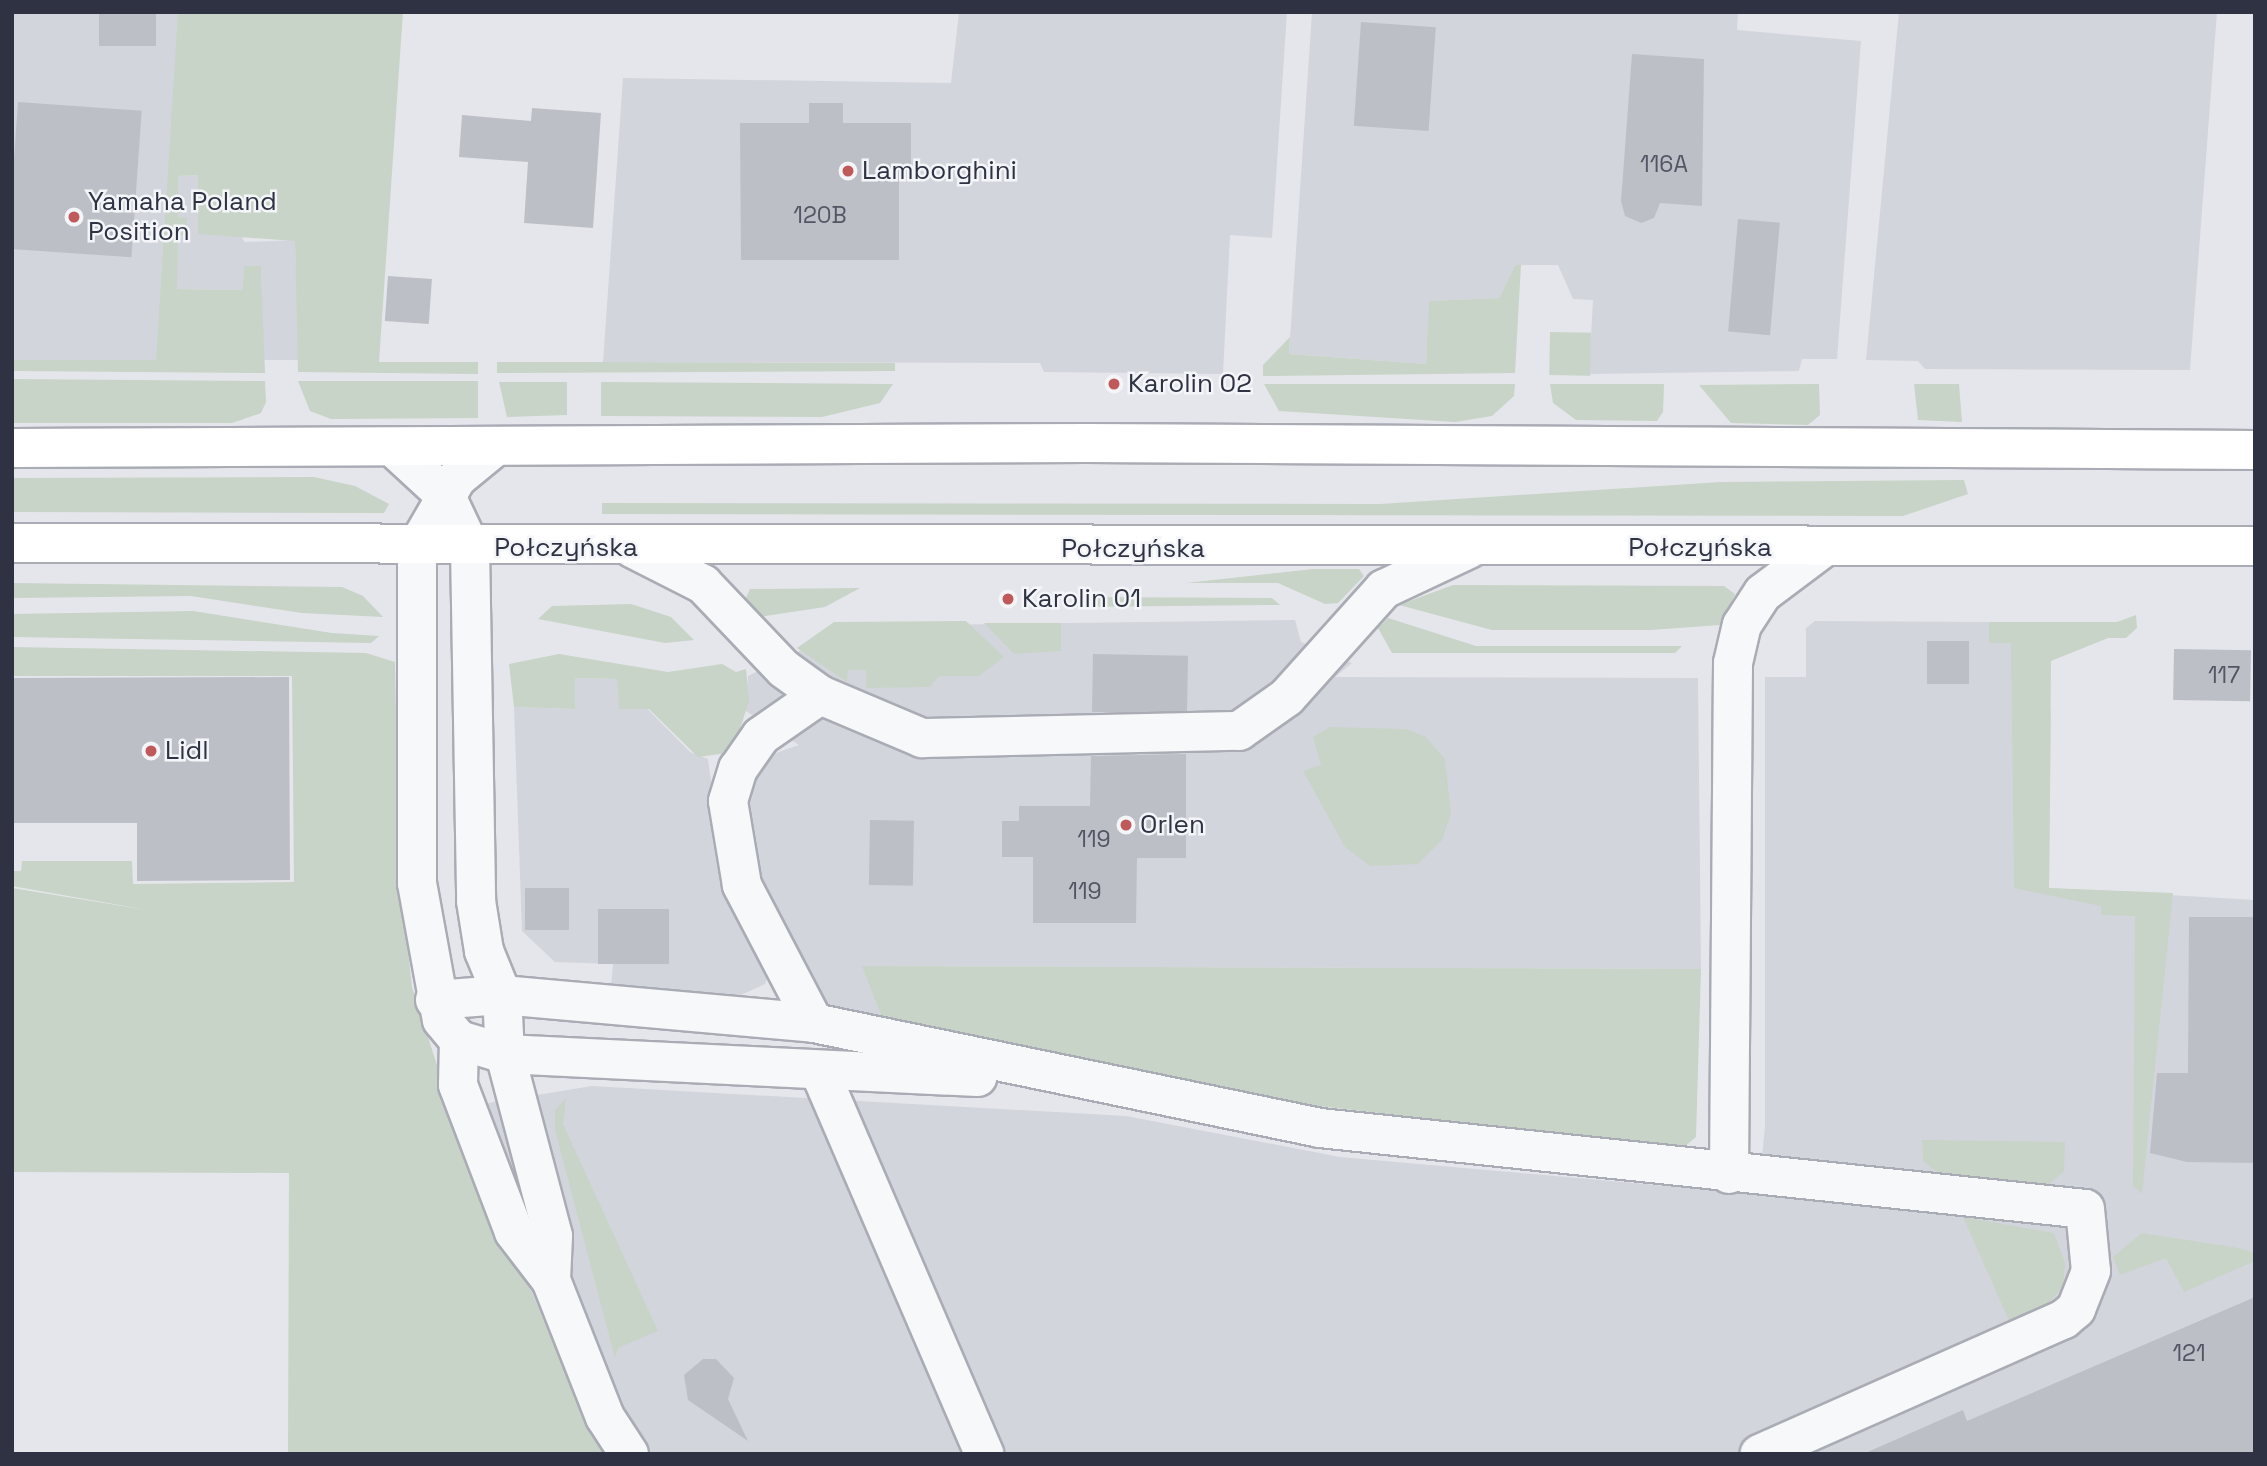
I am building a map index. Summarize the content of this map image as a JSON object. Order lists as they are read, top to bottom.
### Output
{
  "streets": {
    "main road": ["Połczyńska"]
  },
  "places": [
    "Lamborghini",
    "Yamaha Poland Position",
    "Karolin 02",
    "Karolin 01",
    "Lidl",
    "Orlen"
  ],
  "house_numbers": [
    "116A",
    "120B",
    "117",
    "119",
    "119",
    "121"
  ]
}
